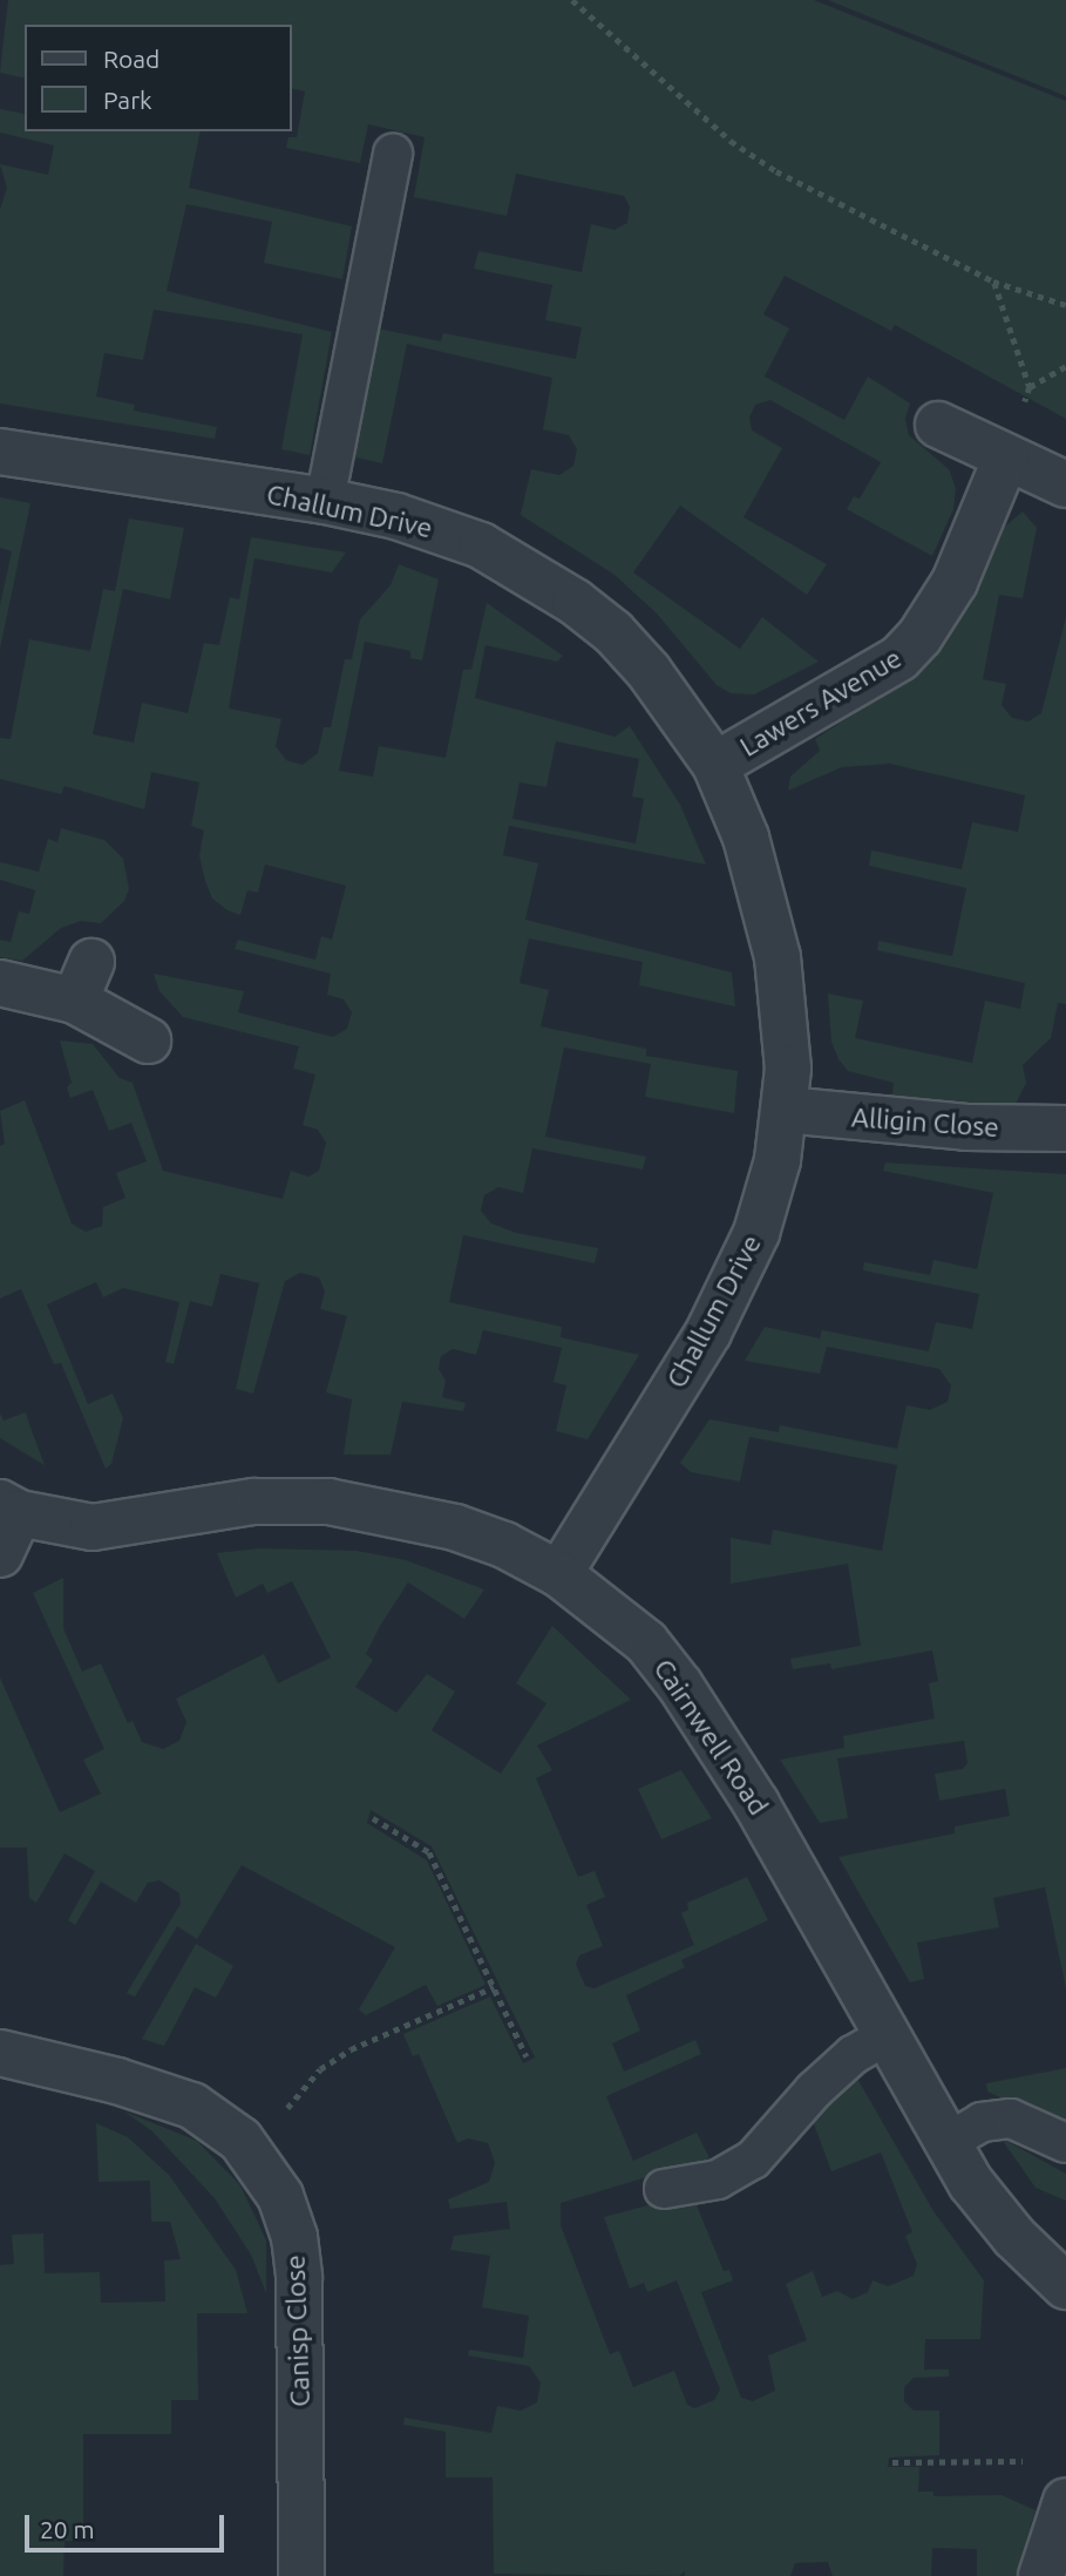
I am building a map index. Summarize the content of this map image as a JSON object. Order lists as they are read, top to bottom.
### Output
{
  "streets": {
    "street": [
      "Challum Drive",
      "Lawers Avenue",
      "Alligin Close",
      "Cairnwell Road",
      "Canisp Close"
    ]
  },
  "crossings": [
    ["Challum Drive", "Lawers Avenue"],
    ["Challum Drive", "Alligin Close"],
    ["Challum Drive", "Cairnwell Road"]
  ],
  "legend": ["Road", "Park"],
  "scale_bar": "20 m"
}
